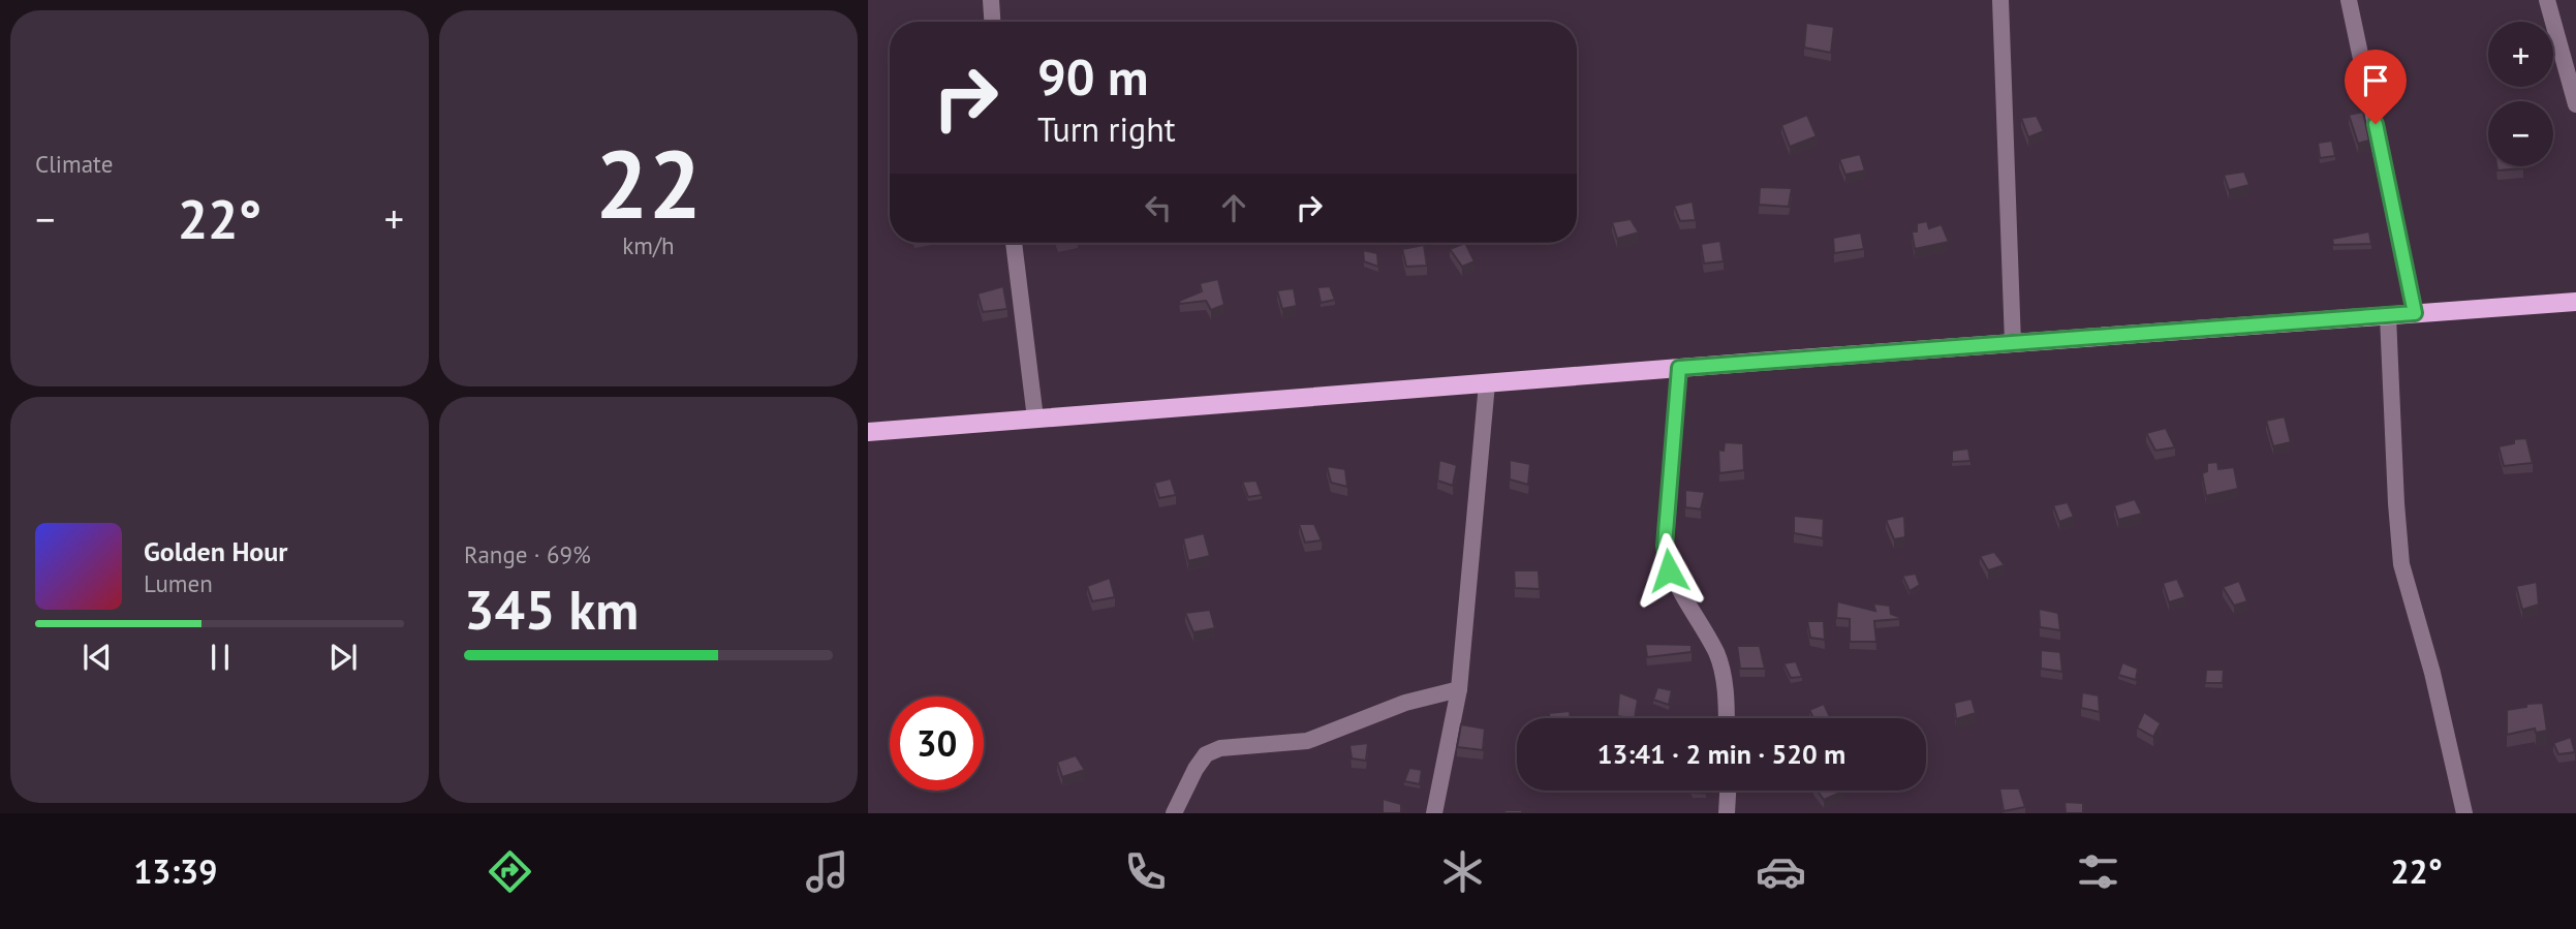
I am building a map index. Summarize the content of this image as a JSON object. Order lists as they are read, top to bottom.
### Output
{
  "page": {
    "tile": [
      "Climate",
      ["22", "km/h"],
      ["Range · 69%", "345 km"]
    ],
    "map_buttons": ["+", "−"],
    "turn": ["90 m", "Turn right"],
    "heat": ["−", "22°", "+"],
    "song": ["Golden Hour", "Lumen"],
    "limit": "30",
    "trip": "13:41 · 2 min · 520 m",
    "tabs": ["13:39", "22°"]
  }
}
